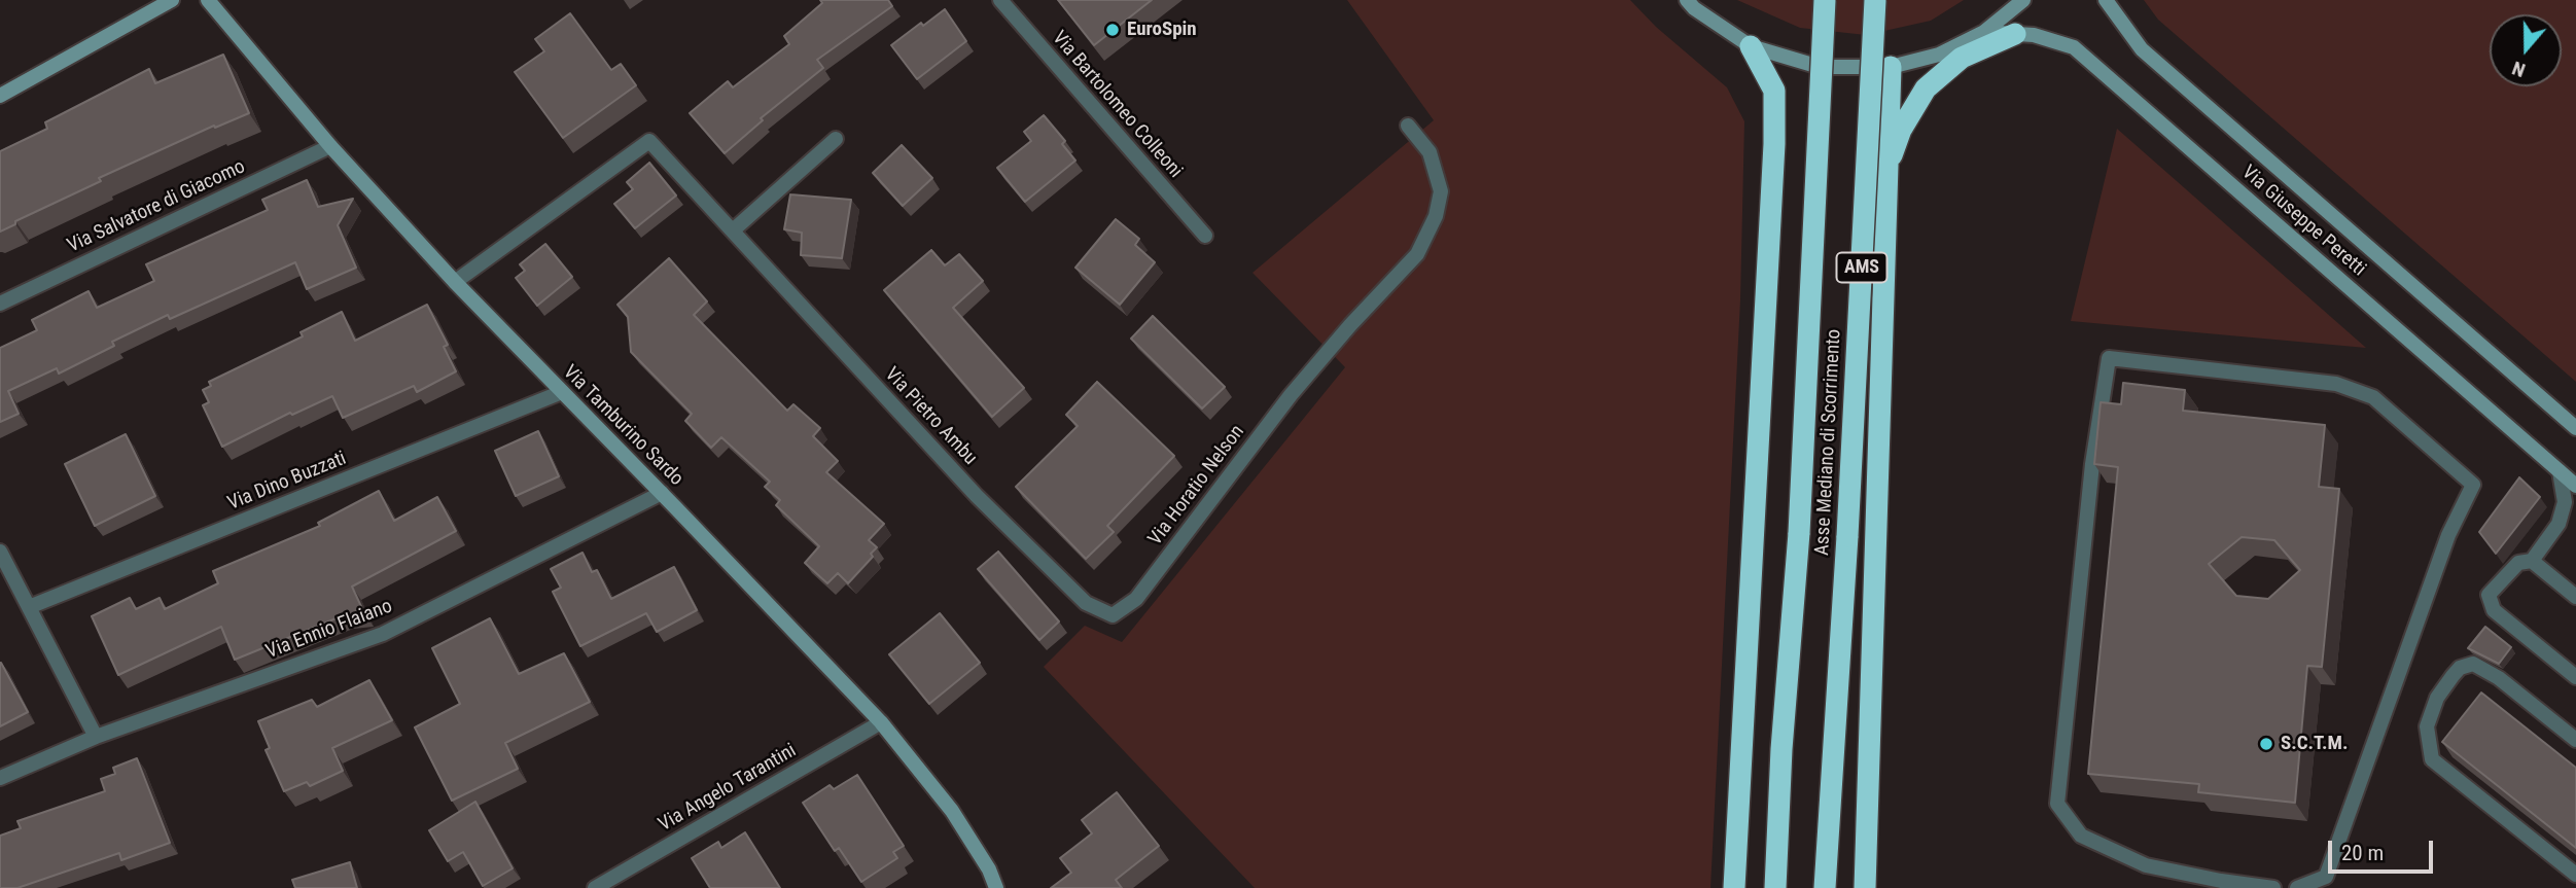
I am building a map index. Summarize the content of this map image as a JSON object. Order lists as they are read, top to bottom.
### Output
{
  "streets": {
    "highway": ["AMS", "Asse Mediano di Scorrimento"],
    "street": [
      "Via Bartolomeo Colleoni",
      "Via Salvatore di Giacomo",
      "Via Giuseppe Peretti",
      "Via Pietro Ambu",
      "Via Tamburino Sardo",
      "Via Dino Buzzati",
      "Via Horatio Nelson",
      "Via Ennio Flaiano",
      "Via Angelo Tarantini"
    ]
  },
  "crossings": [
    ["Via Salvatore di Giacomo", "Via Tamburino Sardo"],
    ["Via Pietro Ambu", "Via Tamburino Sardo"],
    ["Via Pietro Ambu", "Via Horatio Nelson"],
    ["Via Tamburino Sardo", "Via Dino Buzzati"],
    ["Via Tamburino Sardo", "Via Ennio Flaiano"],
    ["Via Tamburino Sardo", "Via Angelo Tarantini"]
  ],
  "places": ["EuroSpin", "S.C.T.M."],
  "scale_bar": "20 m",
  "north": "bottom"
}
